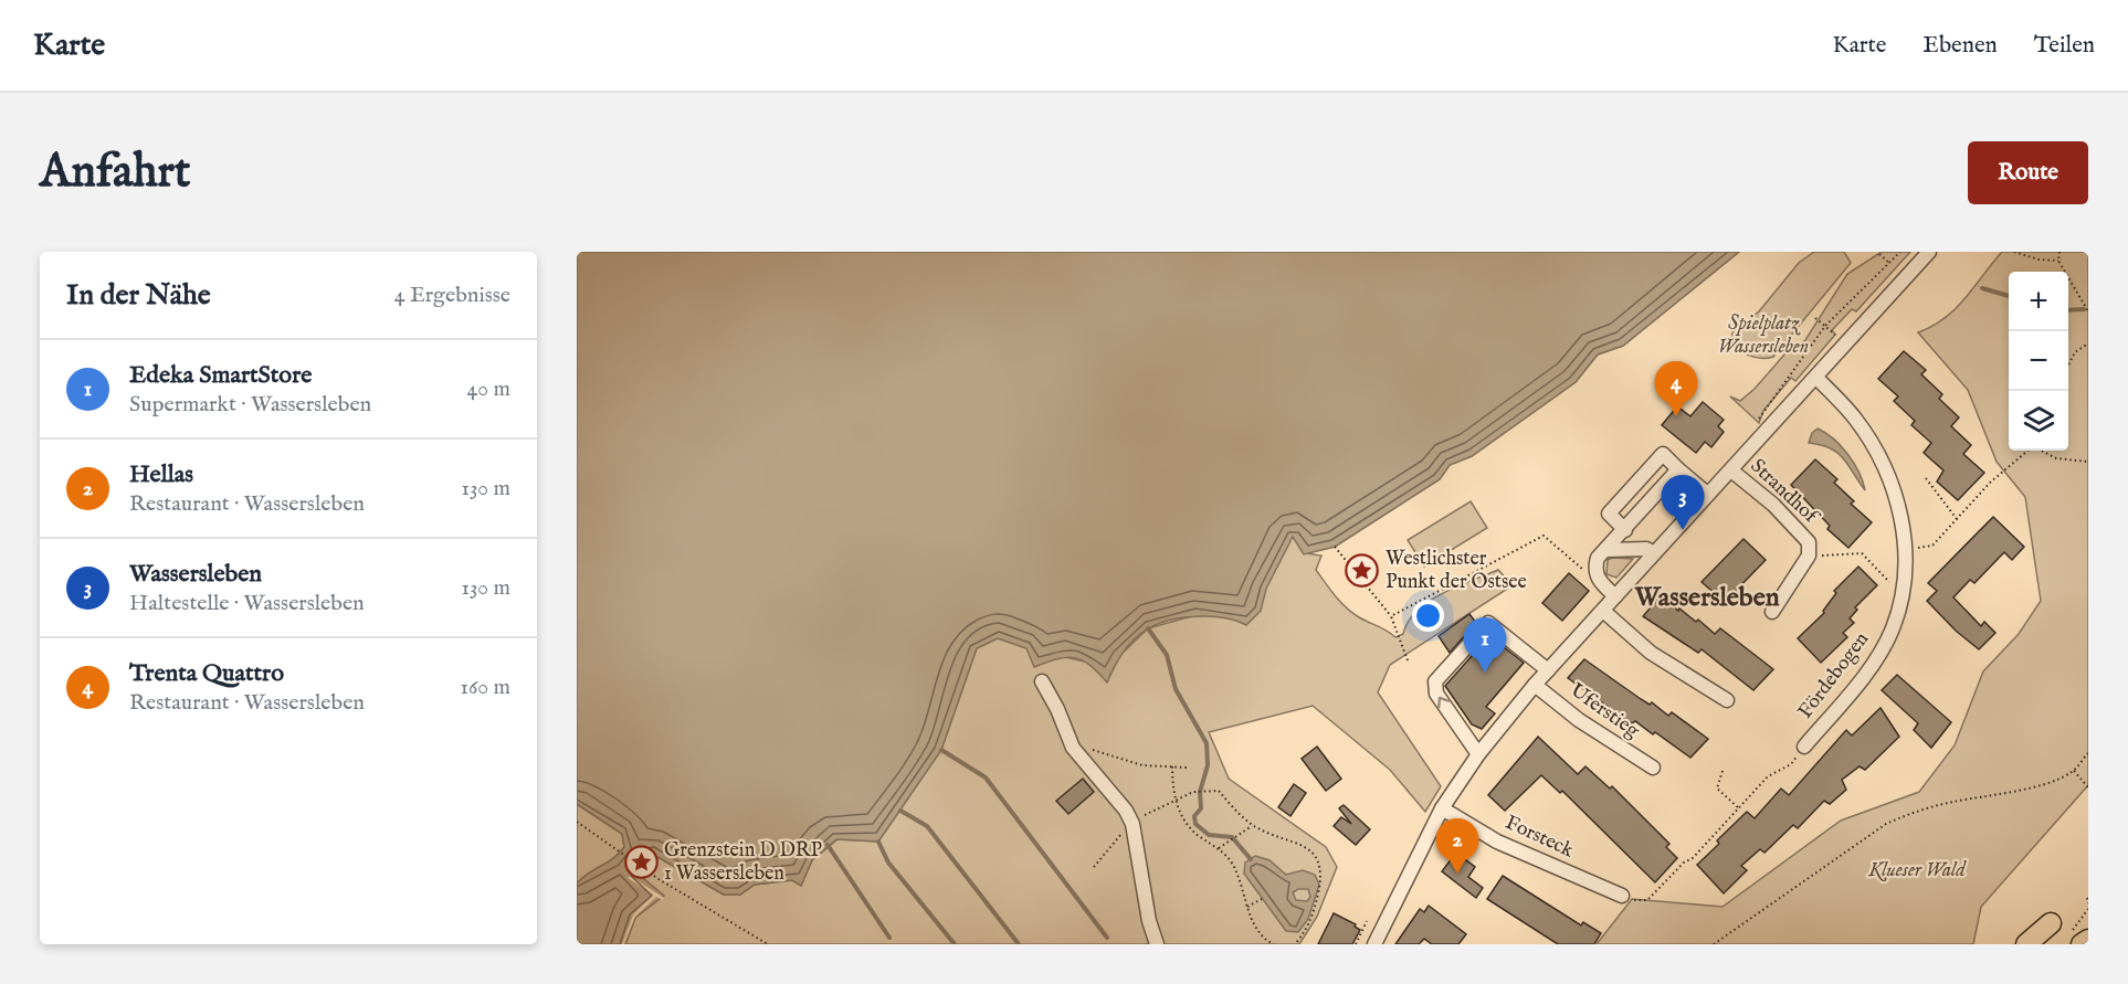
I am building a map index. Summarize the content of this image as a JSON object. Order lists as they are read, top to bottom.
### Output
{
  "streets": {
    "street": [
      "Strandhof",
      "Fördebogen",
      "Uferstieg",
      "Forsteck"
    ]
  },
  "districts": ["Wassersleben"],
  "parks": ["Spielplatz Wassersleben", "Klueser Wald"],
  "places": {
    "place": ["Westlichster Punkt der Ostsee", "Grenzstein D DRP 1 Wassersleben"]
  },
  "page": {
    "header": "Karte",
    "nav": ["Karte", "Ebenen", "Teilen"],
    "buttons": "Route",
    "title": "Anfahrt",
    "heading": ["In der Nähe", "4 Ergebnisse"],
    "map_buttons": ["+", "−"],
    "list": [
      {
        "mark": "1",
        "name": "Edeka SmartStore",
        "note": "Supermarkt · Wassersleben",
        "value": "40 m"
      },
      {
        "mark": "2",
        "name": "Hellas",
        "note": "Restaurant · Wassersleben",
        "value": "130 m"
      },
      {
        "mark": "3",
        "name": "Wassersleben",
        "note": "Haltestelle · Wassersleben",
        "value": "130 m"
      },
      {
        "mark": "4",
        "name": "Trenta Quattro",
        "note": "Restaurant · Wassersleben",
        "value": "160 m"
      }
    ],
    "pins": [
      "4",
      "3",
      "1",
      "2"
    ]
  }
}
